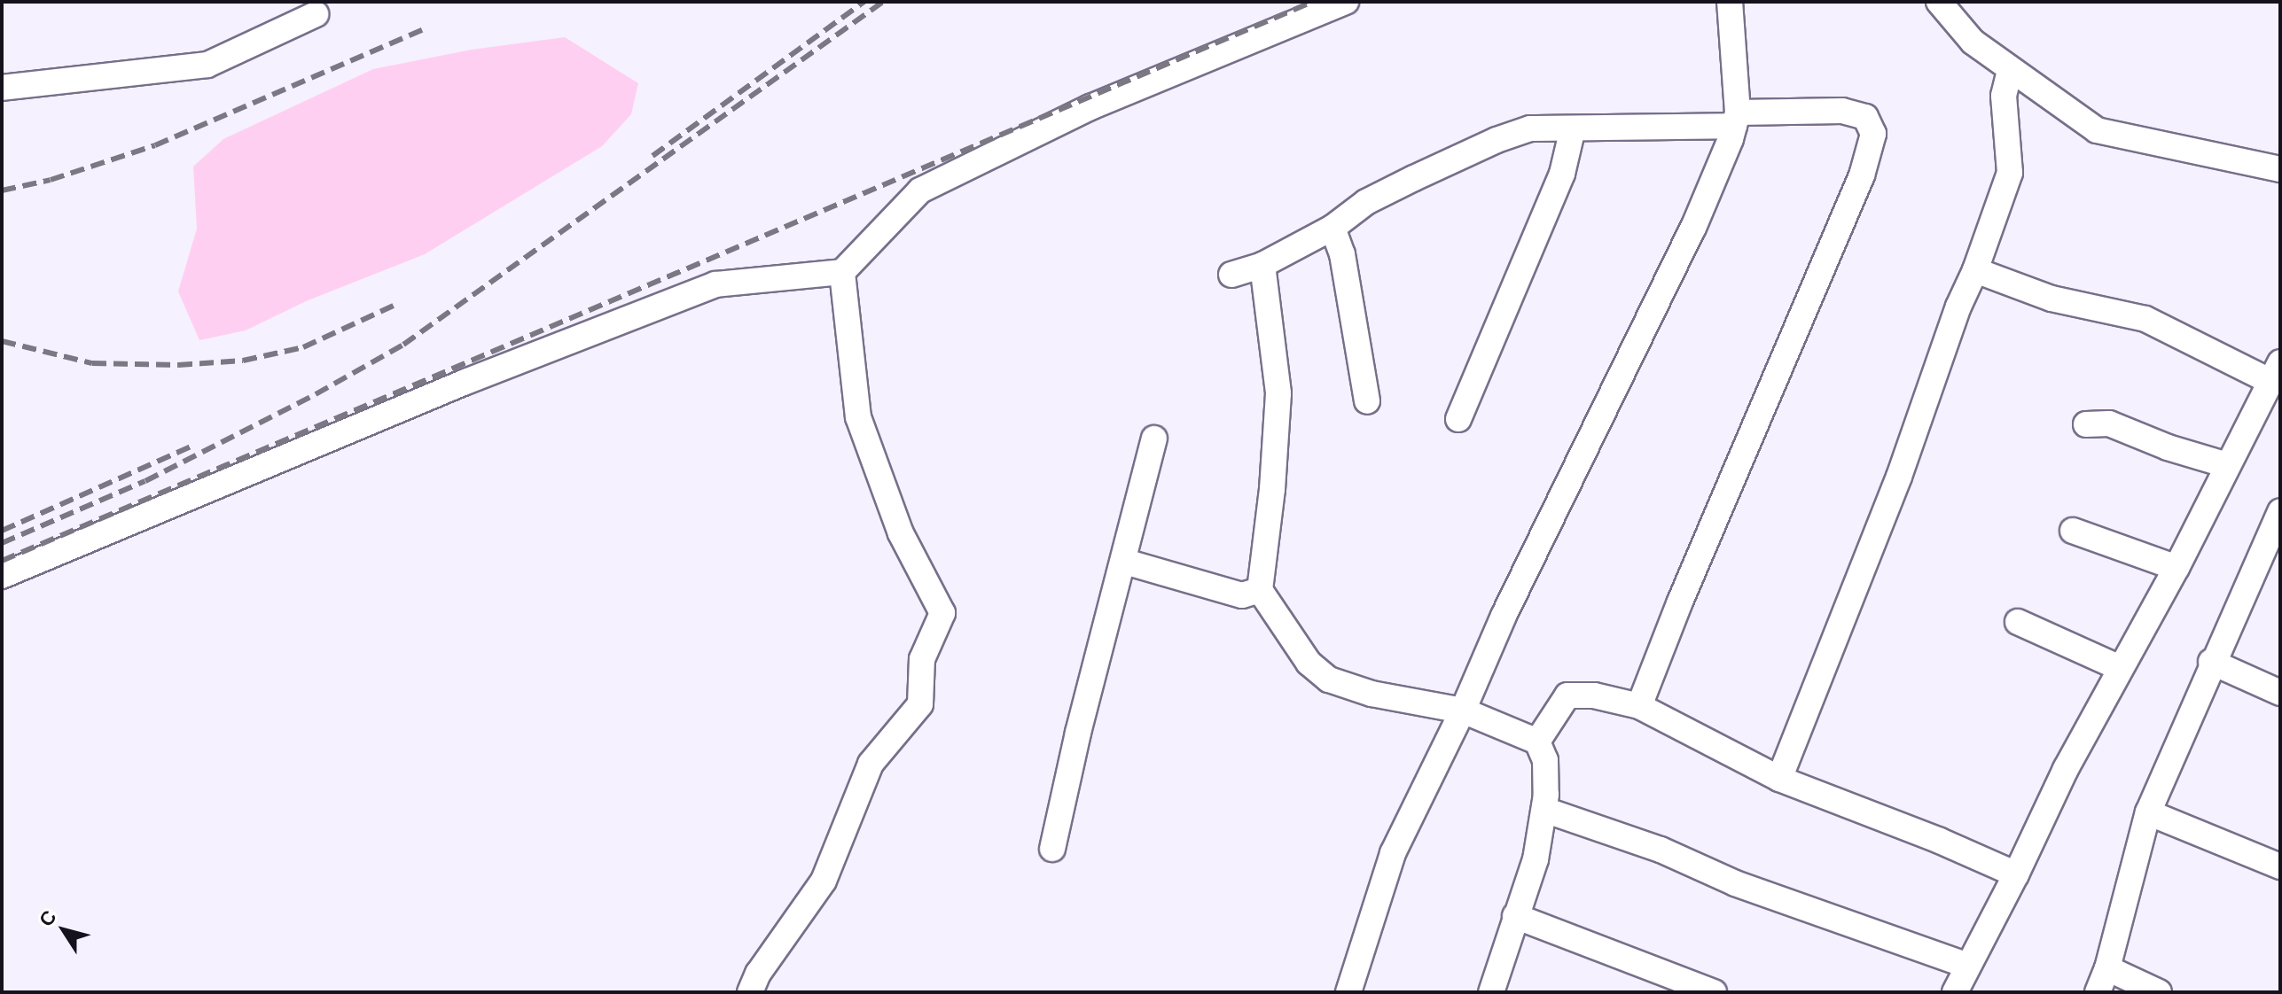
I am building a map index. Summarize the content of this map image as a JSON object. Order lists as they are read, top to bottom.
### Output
{
  "north": "top left"
}
